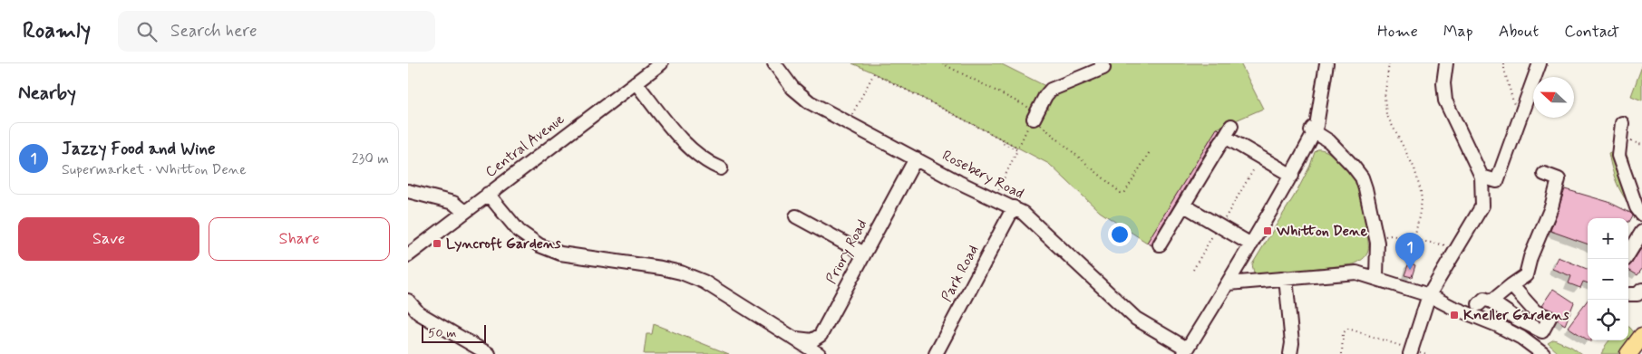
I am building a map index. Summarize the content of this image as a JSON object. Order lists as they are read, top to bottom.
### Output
{
  "streets": {
    "street": [
      "Central Avenue",
      "Rosebery Road",
      "Priory Road",
      "Park Road"
    ]
  },
  "crossings": [
    ["Rosebery Road", "Priory Road"],
    ["Rosebery Road", "Park Road"]
  ],
  "places": {
    "transit": ["Whitton Dene", "Lyncroft Gardens", "Kneller Gardens"]
  },
  "scale_bar": "50 m",
  "north": "left",
  "page": {
    "header": "Roamly",
    "search": "Search here",
    "nav": [
      "Home",
      "Map",
      "About",
      "Contact"
    ],
    "heading": "Nearby",
    "list": [
      {
        "mark": "1",
        "name": "Jazzy Food and Wine",
        "note": "Supermarket · Whitton Dene",
        "value": "230 m"
      }
    ],
    "buttons": ["Save", "Share"],
    "map_buttons": ["+", "−"],
    "pins": "1",
    "scale": "50 m"
  }
}
